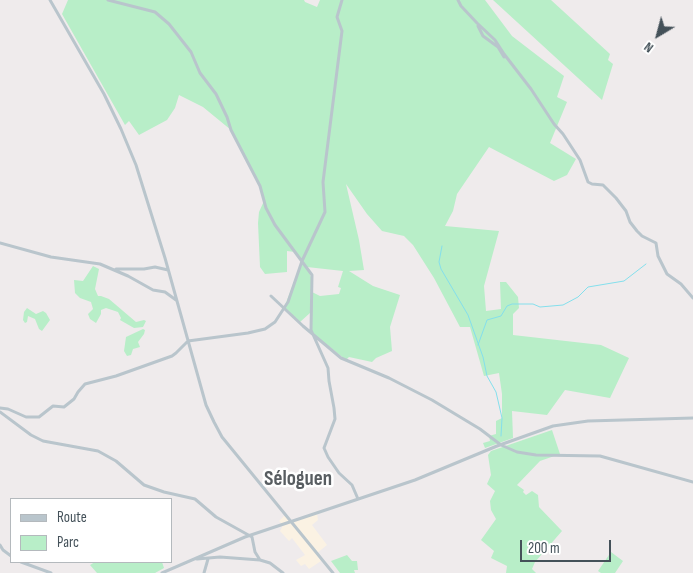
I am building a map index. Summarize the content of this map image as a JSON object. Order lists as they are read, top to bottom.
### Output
{
  "districts": ["Séloguen"],
  "legend": ["Route", "Parc"],
  "scale_bar": "200 m",
  "north": "bottom left"
}
